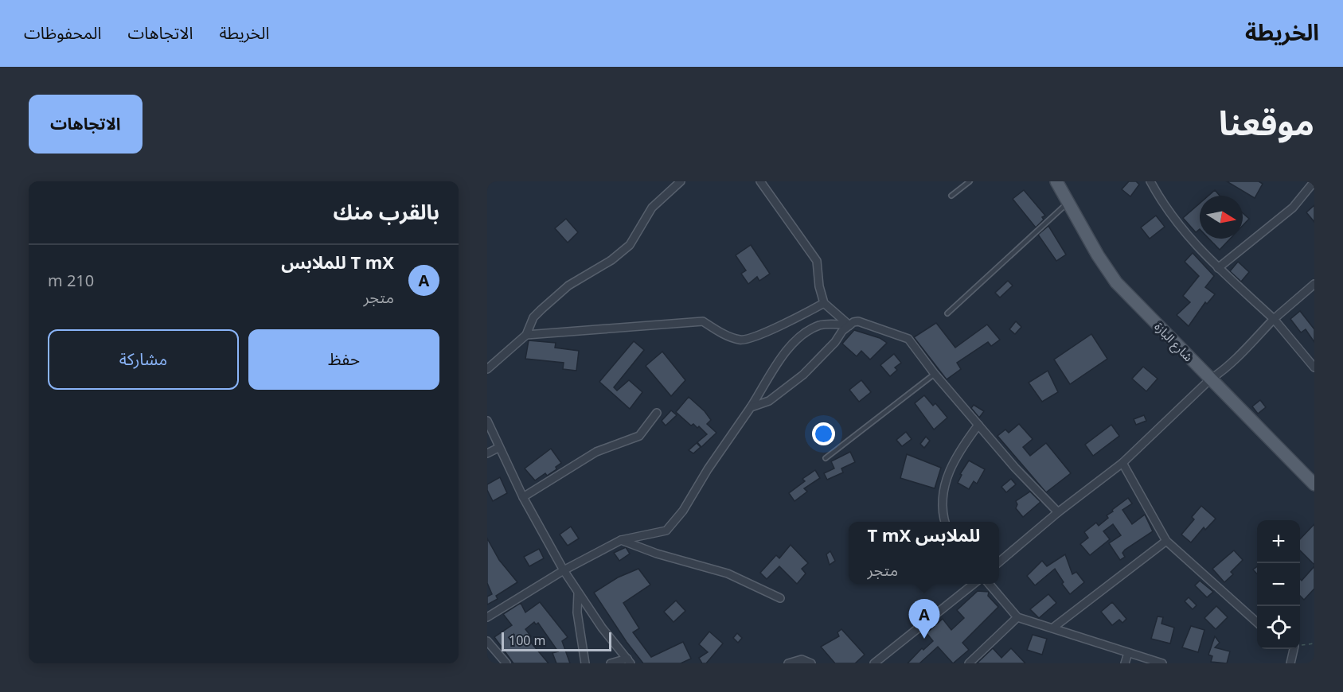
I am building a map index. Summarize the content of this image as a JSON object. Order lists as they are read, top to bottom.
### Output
{
  "streets": {
    "main road": ["شارع البازة"]
  },
  "scale_bar": "100 m",
  "north": "right",
  "page": {
    "header": "الخريطة",
    "nav": ["الخريطة", "الاتجاهات", "المحفوظات"],
    "title": "موقعنا",
    "buttons": [
      "الاتجاهات",
      ["حفظ", "مشاركة"]
    ],
    "heading": "بالقرب منك",
    "list": [
      {
        "mark": "A",
        "name": "T mX للملابس",
        "note": "متجر",
        "value": "210 m"
      }
    ],
    "map_buttons": ["+", "−"],
    "popup": ["T mX للملابس", "متجر"],
    "pins": "A",
    "scale": "100 m"
  }
}
